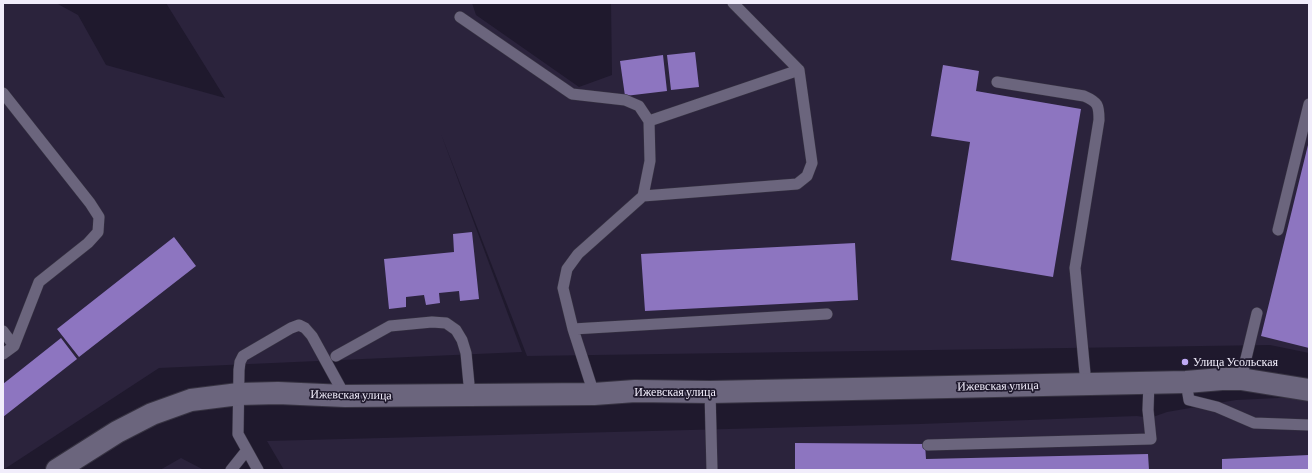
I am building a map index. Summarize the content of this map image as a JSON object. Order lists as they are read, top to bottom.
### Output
{
  "streets": {
    "street": ["Ижевская улица"]
  },
  "places": ["Улица Усольская"]
}
